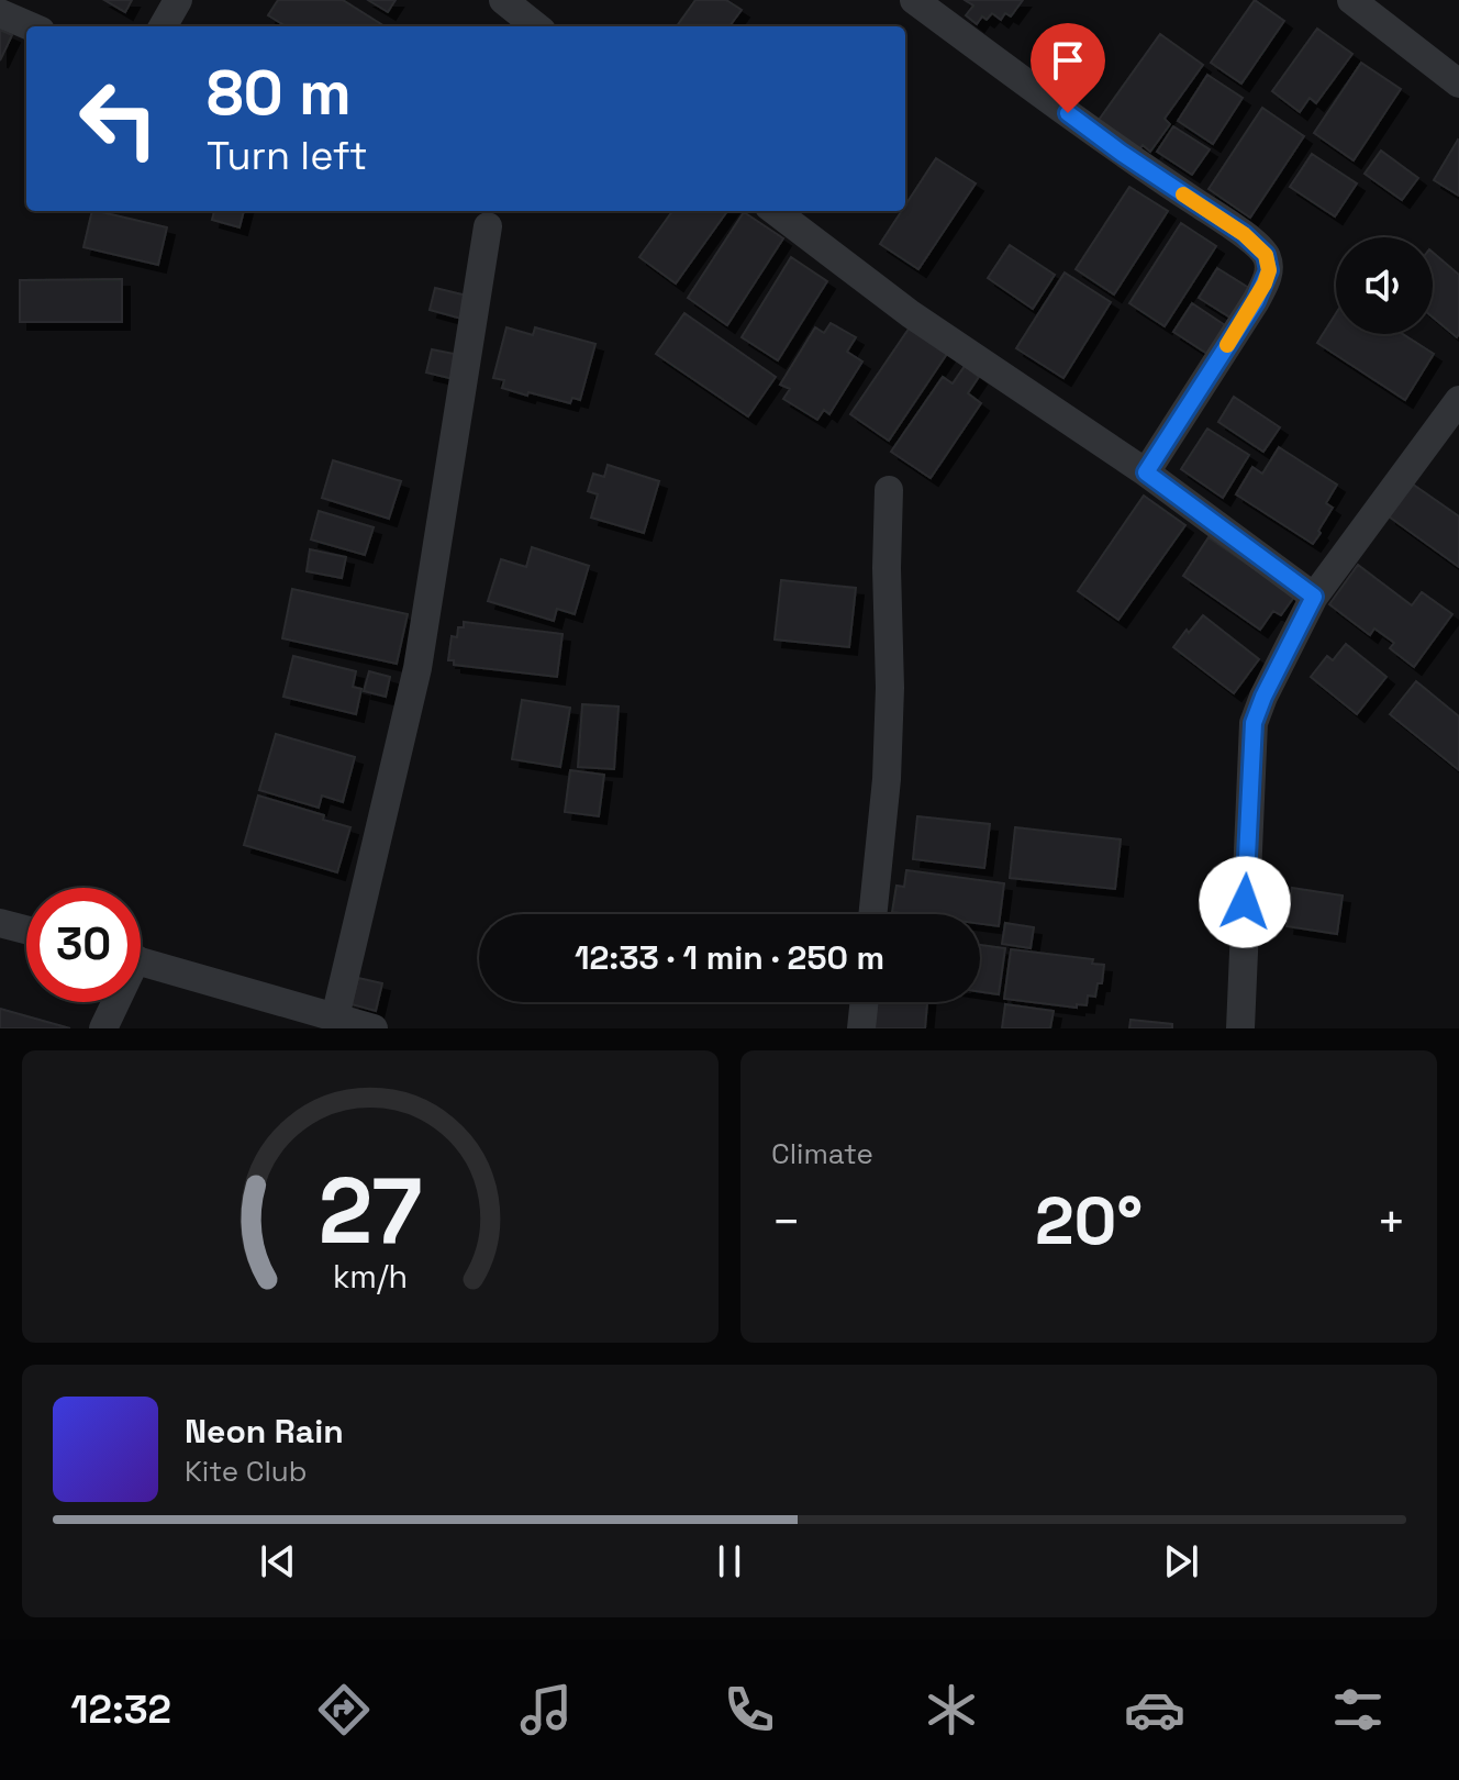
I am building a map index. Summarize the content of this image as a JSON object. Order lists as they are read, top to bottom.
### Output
{
  "page": {
    "turn": ["80 m", "Turn left"],
    "limit": "30",
    "trip": "12:33 · 1 min · 250 m",
    "tile": "Climate",
    "heat": ["−", "20°", "+"],
    "song": ["Neon Rain", "Kite Club"],
    "tabs": "12:32",
    "gauge": ["27", "km/h"]
  }
}
